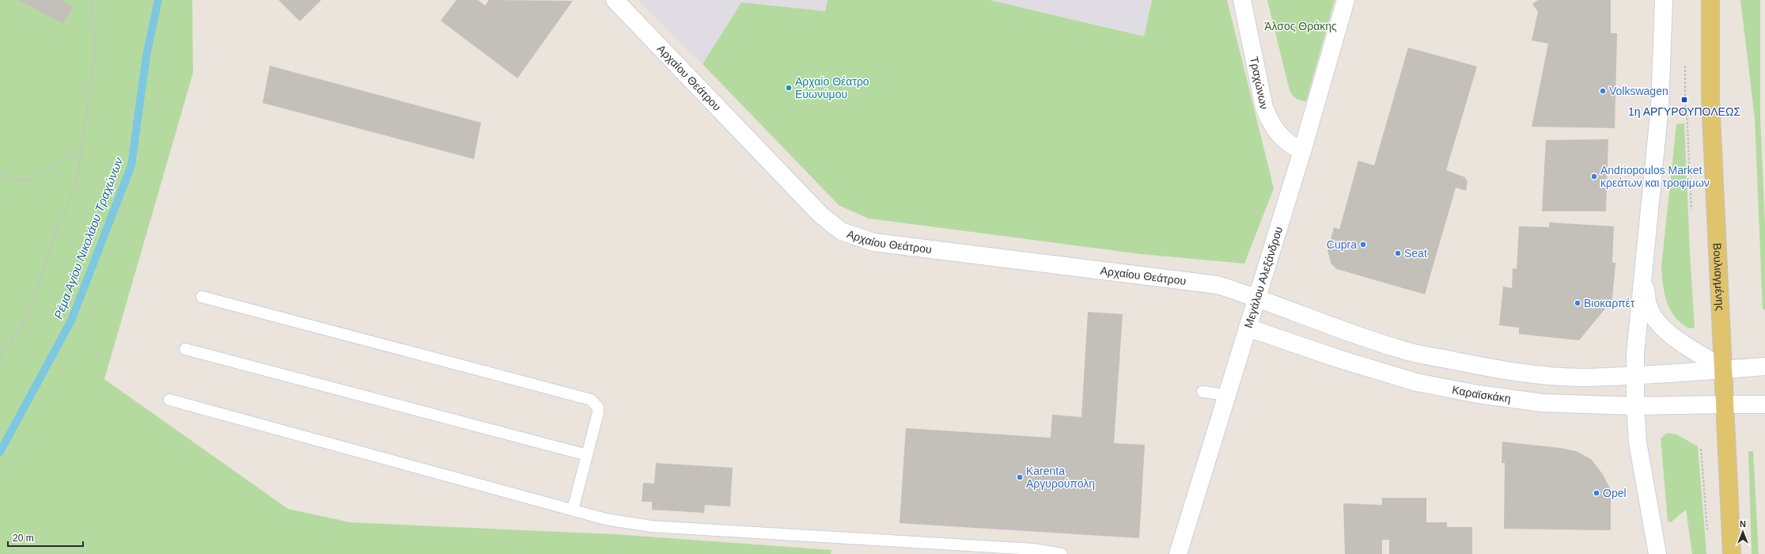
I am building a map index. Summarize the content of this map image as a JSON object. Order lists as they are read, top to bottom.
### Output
{
  "streets": {
    "main road": ["Βουλιαγμένης"],
    "street": [
      "Αρχαίου Θεάτρου",
      "Τραχώνων",
      "Μεγάλου Αλεξάνδρου",
      "Καραϊσκάκη"
    ]
  },
  "crossings": [
    ["Αρχαίου Θεάτρου", "Μεγάλου Αλεξάνδρου"],
    ["Τραχώνων", "Μεγάλου Αλεξάνδρου"],
    ["Μεγάλου Αλεξάνδρου", "Καραϊσκάκη"],
    ["Βουλιαγμένης", "Καραϊσκάκη"]
  ],
  "water": ["Ρέμα Αγίου Νικολάου Τραχώνων"],
  "parks": ["Άλσος Θράκης"],
  "places": {
    "other": [
      "Αρχαίο Θέατρο Ευωνύμου",
      "Volkswagen",
      "Andriopoulos Market κρεάτων και τροφίμων",
      "Cupra",
      "Seat",
      "Βιοκαρπέτ",
      "Karenta Αργυρούπολη",
      "Opel"
    ],
    "transit": ["1η ΑΡΓΥΡΟΥΠΟΛΕΩΣ"]
  },
  "scale_bar": "20 m",
  "north": "top"
}
